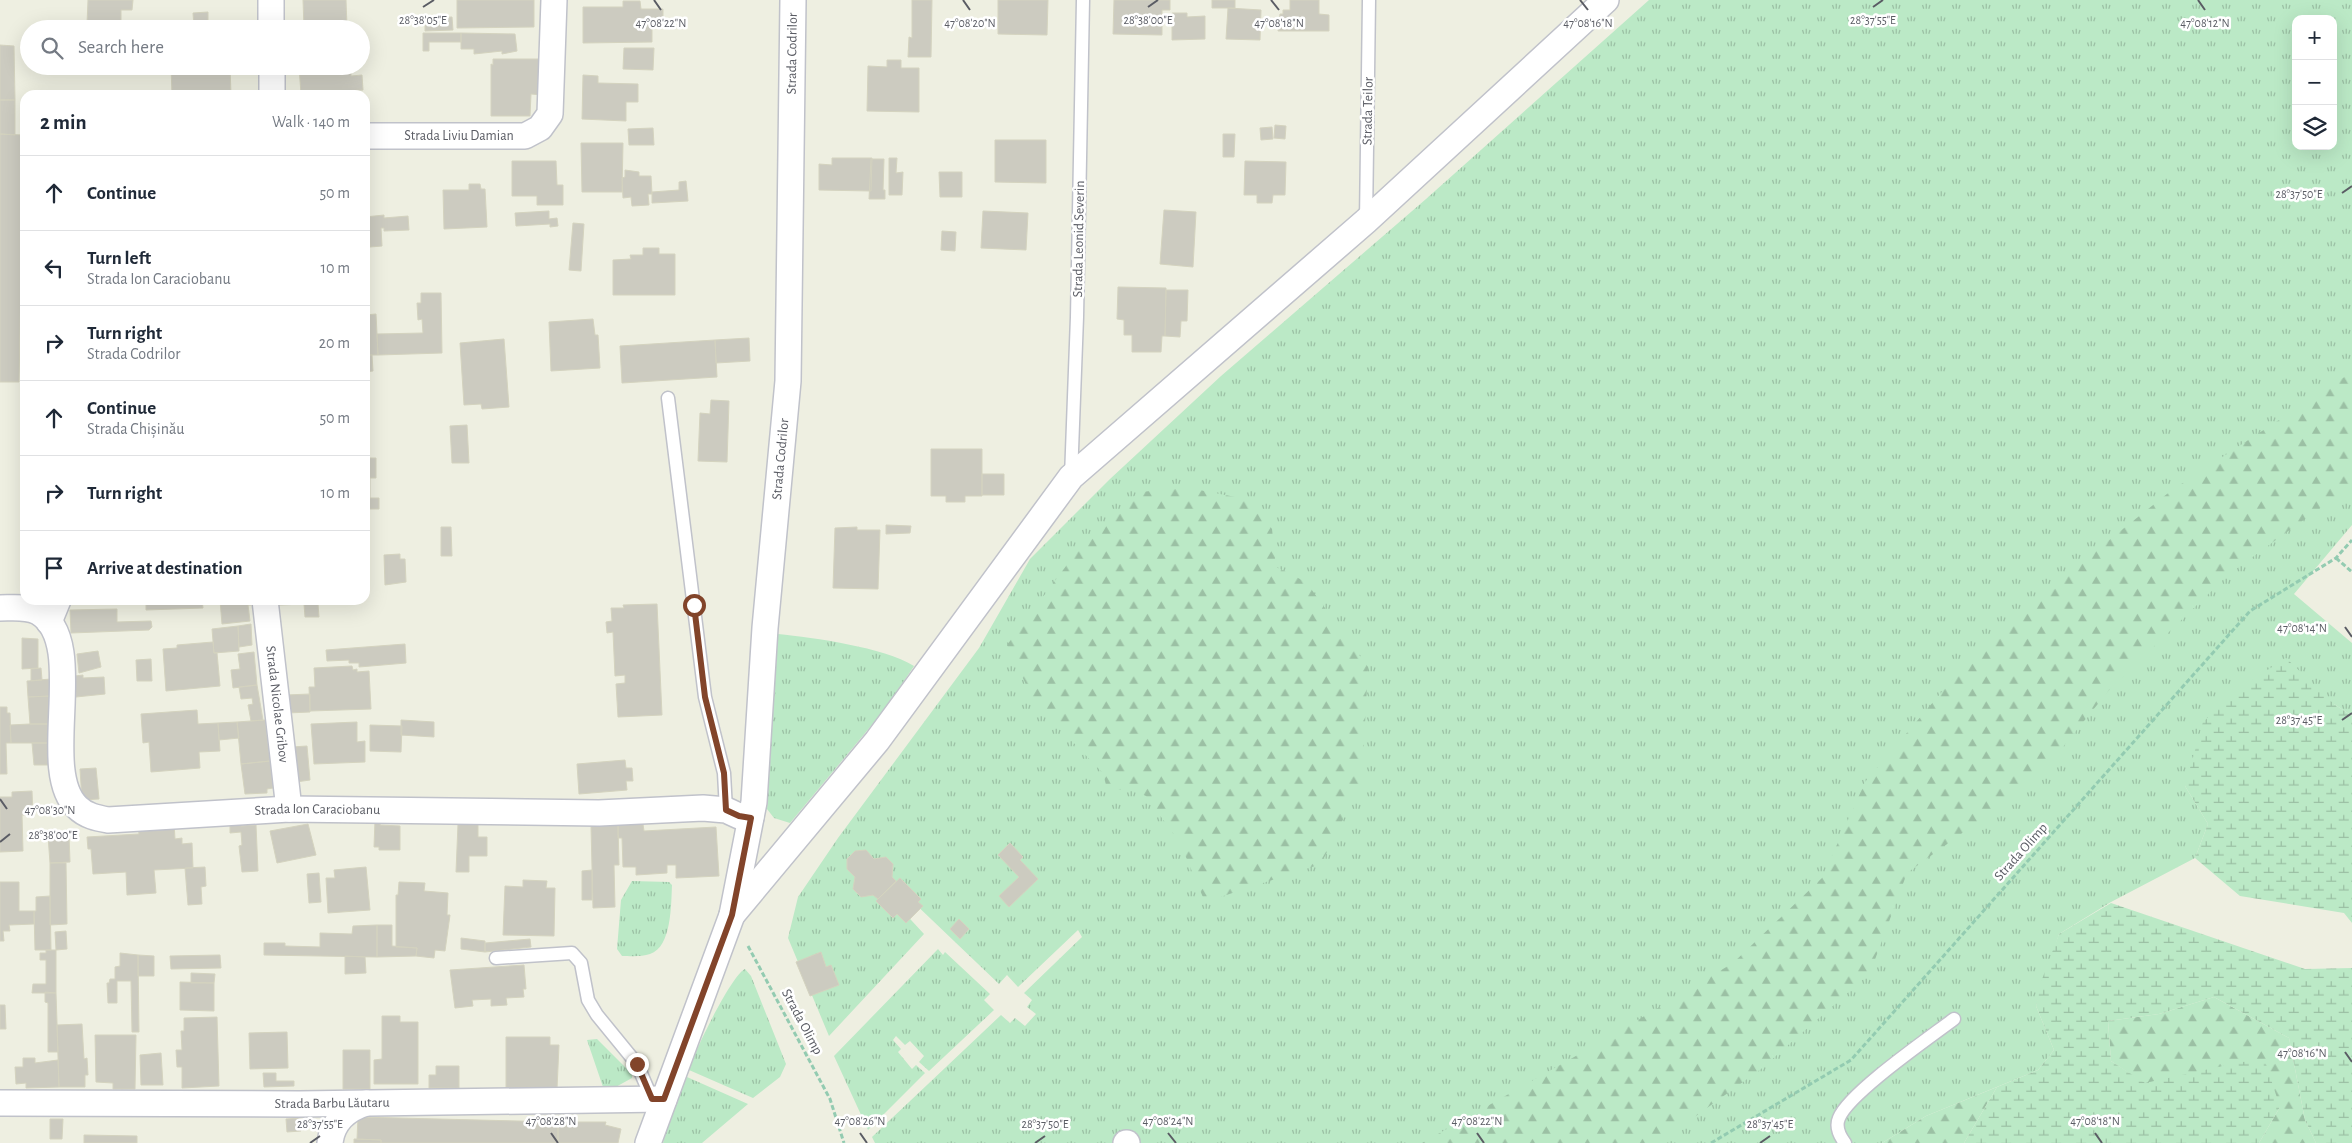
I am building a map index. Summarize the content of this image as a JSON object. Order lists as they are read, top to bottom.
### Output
{
  "streets": {
    "street": [
      "Strada Codrilor",
      "Strada Liviu Damian",
      "Strada Nicolae Gribov",
      "Strada Ion Caraciobanu",
      "Strada Barbu Lăutaru"
    ],
    "lane": ["Strada Teilor", "Strada Leonid Severin"],
    "path": ["Strada Olimp"]
  },
  "crossings": [
    ["Strada Codrilor", "Strada Ion Caraciobanu"],
    ["Strada Codrilor", "Strada Olimp"],
    ["Strada Nicolae Gribov", "Strada Ion Caraciobanu"]
  ],
  "page": {
    "map_buttons": ["+", "−"],
    "search": "Search here",
    "heading": ["2 min", "Walk · 140 m"],
    "list": [
      ["Continue", "50 m"],
      ["Turn left", "Strada Ion Caraciobanu", "10 m"],
      ["Turn right", "Strada Codrilor", "20 m"],
      ["Continue", "Strada Chișinău", "50 m"],
      ["Turn right", "10 m"],
      "Arrive at destination"
    ]
  },
  "coordinates": [
    "28°38'00\"E",
    "28°37'55\"E",
    "28°38'05\"E",
    "47°08'22\"N",
    "47°08'20\"N",
    "47°08'18\"N",
    "47°08'16\"N",
    "47°08'12\"N",
    "28°37'50\"E",
    "47°08'14\"N",
    "28°37'45\"E",
    "47°08'30\"N",
    "47°08'28\"N",
    "47°08'26\"N",
    "47°08'24\"N"
  ]
}
